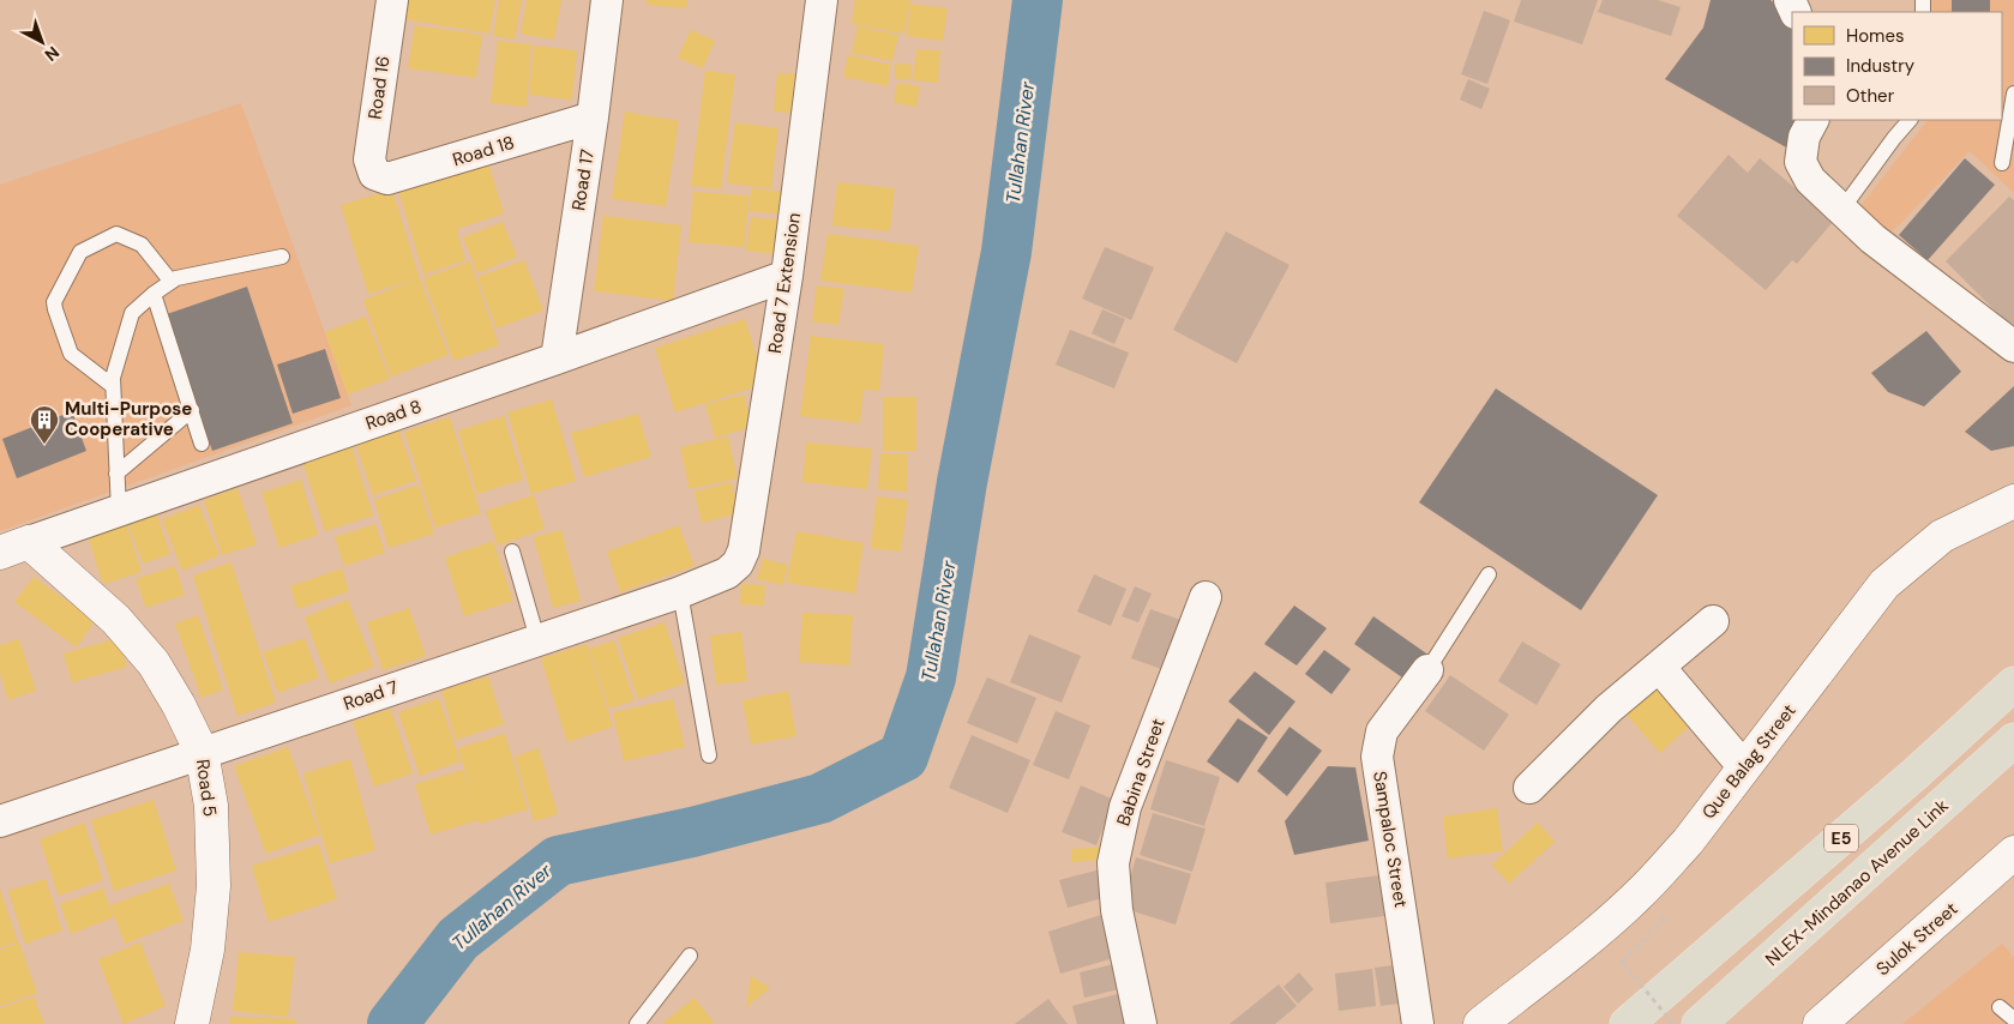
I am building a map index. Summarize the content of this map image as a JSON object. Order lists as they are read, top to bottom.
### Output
{
  "streets": {
    "highway": ["E5", "NLEX-Mindanao Avenue Link"],
    "street": [
      "Road 16",
      "Road 18",
      "Road 17",
      "Road 7 Extension",
      "Road 8",
      "Road 7",
      "Que Balag Street",
      "Babina Street",
      "Road 5",
      "Sampaloc Street",
      "Sulok Street"
    ]
  },
  "crossings": [
    ["Road 16", "Road 18"],
    ["Road 18", "Road 17"],
    ["Road 17", "Road 8"],
    ["Road 7 Extension", "Road 8"],
    ["Road 7 Extension", "Road 7"],
    ["Road 8", "Road 5"],
    ["Road 7", "Road 5"]
  ],
  "water": ["Tullahan River"],
  "places": {
    "building": ["Multi-Purpose Cooperative"]
  },
  "legend": ["Homes", "Industry", "Other"],
  "north": "bottom right"
}
